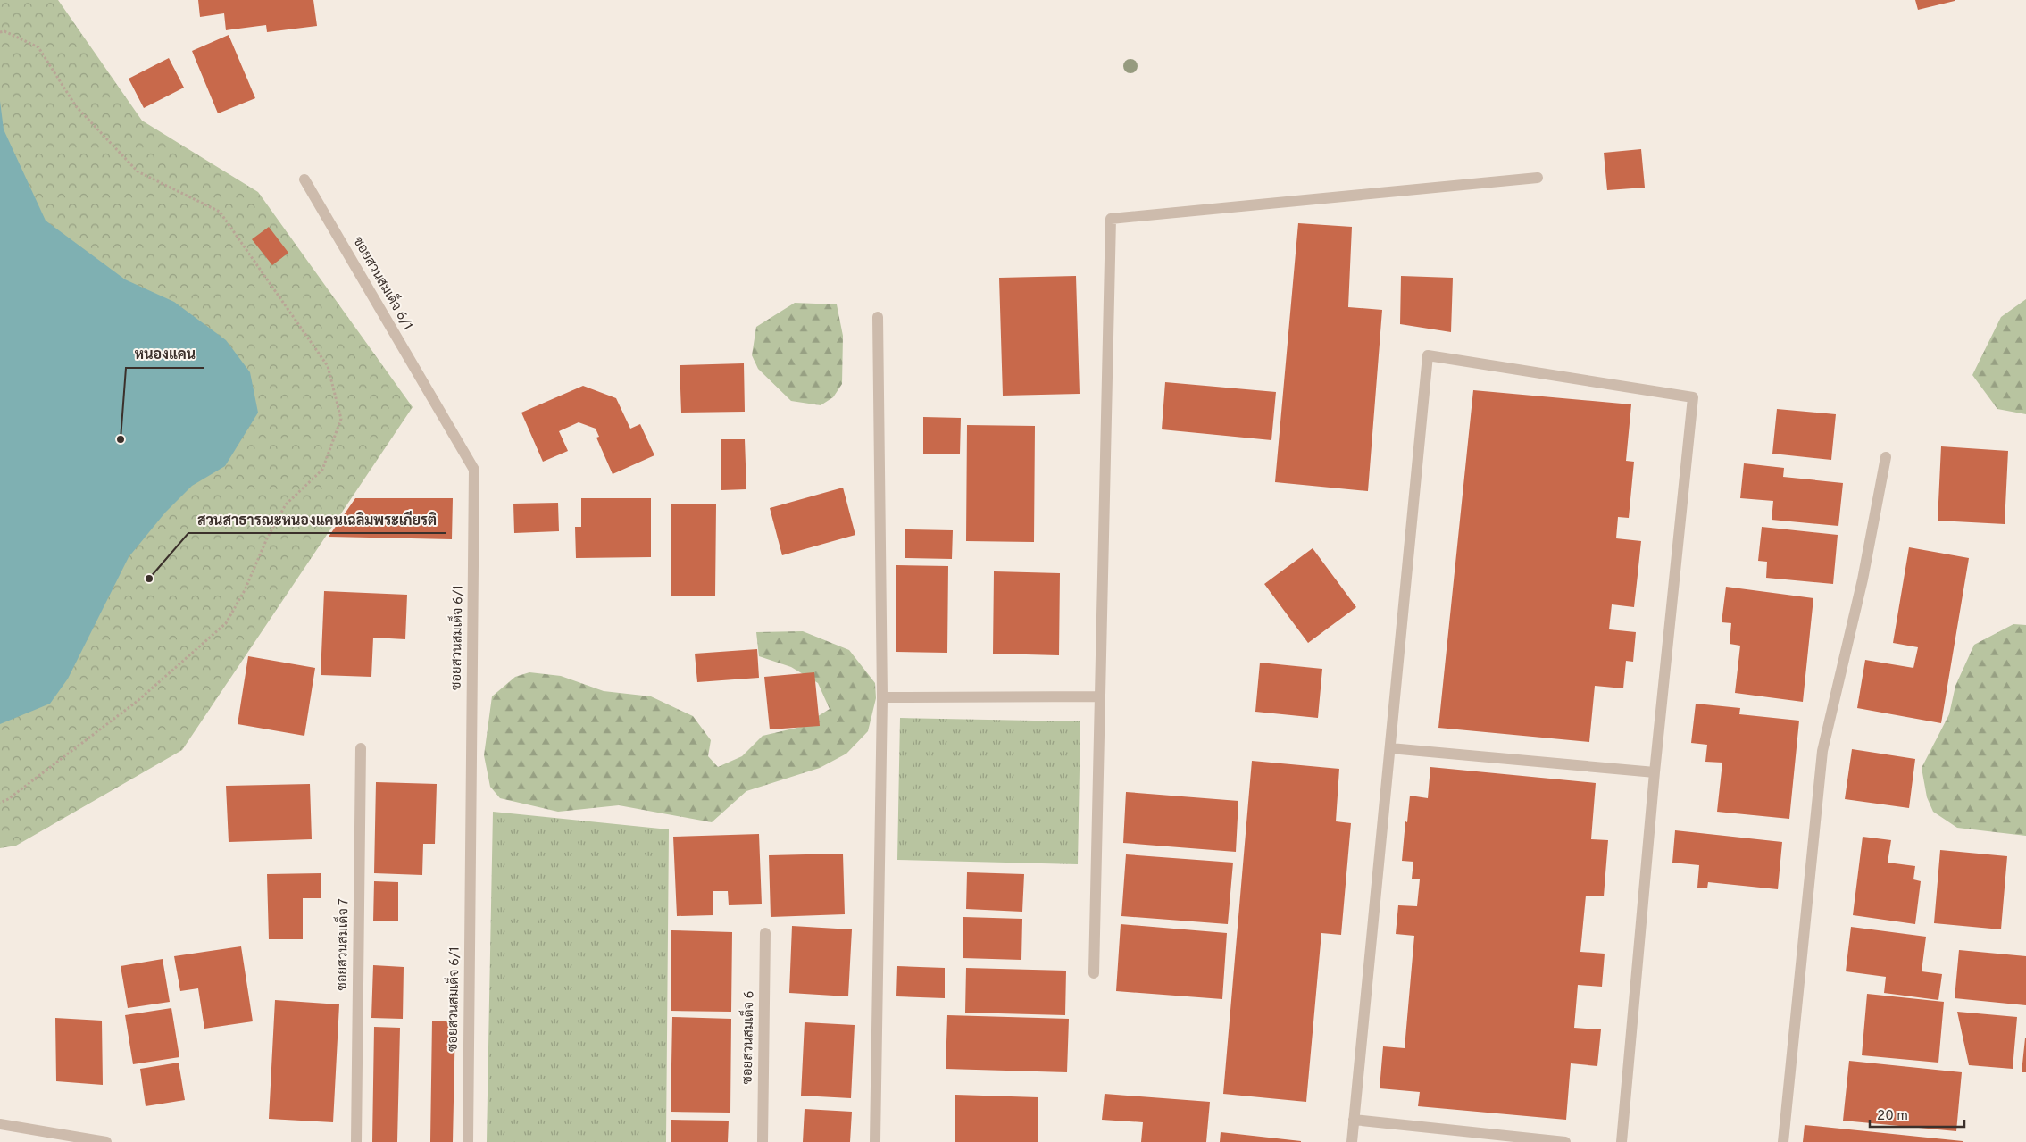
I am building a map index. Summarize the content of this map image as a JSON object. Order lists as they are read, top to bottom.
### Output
{
  "streets": {
    "street": ["ซอยสวนสมเด็จ 6/1", "ซอยสวนสมเด็จ 7", "ซอยสวนสมเด็จ 6"]
  },
  "places": ["หนองแคน", "สวนสาธารณะหนองแคนเฉลิมพระเกียรติ"],
  "scale_bar": "20 m"
}
